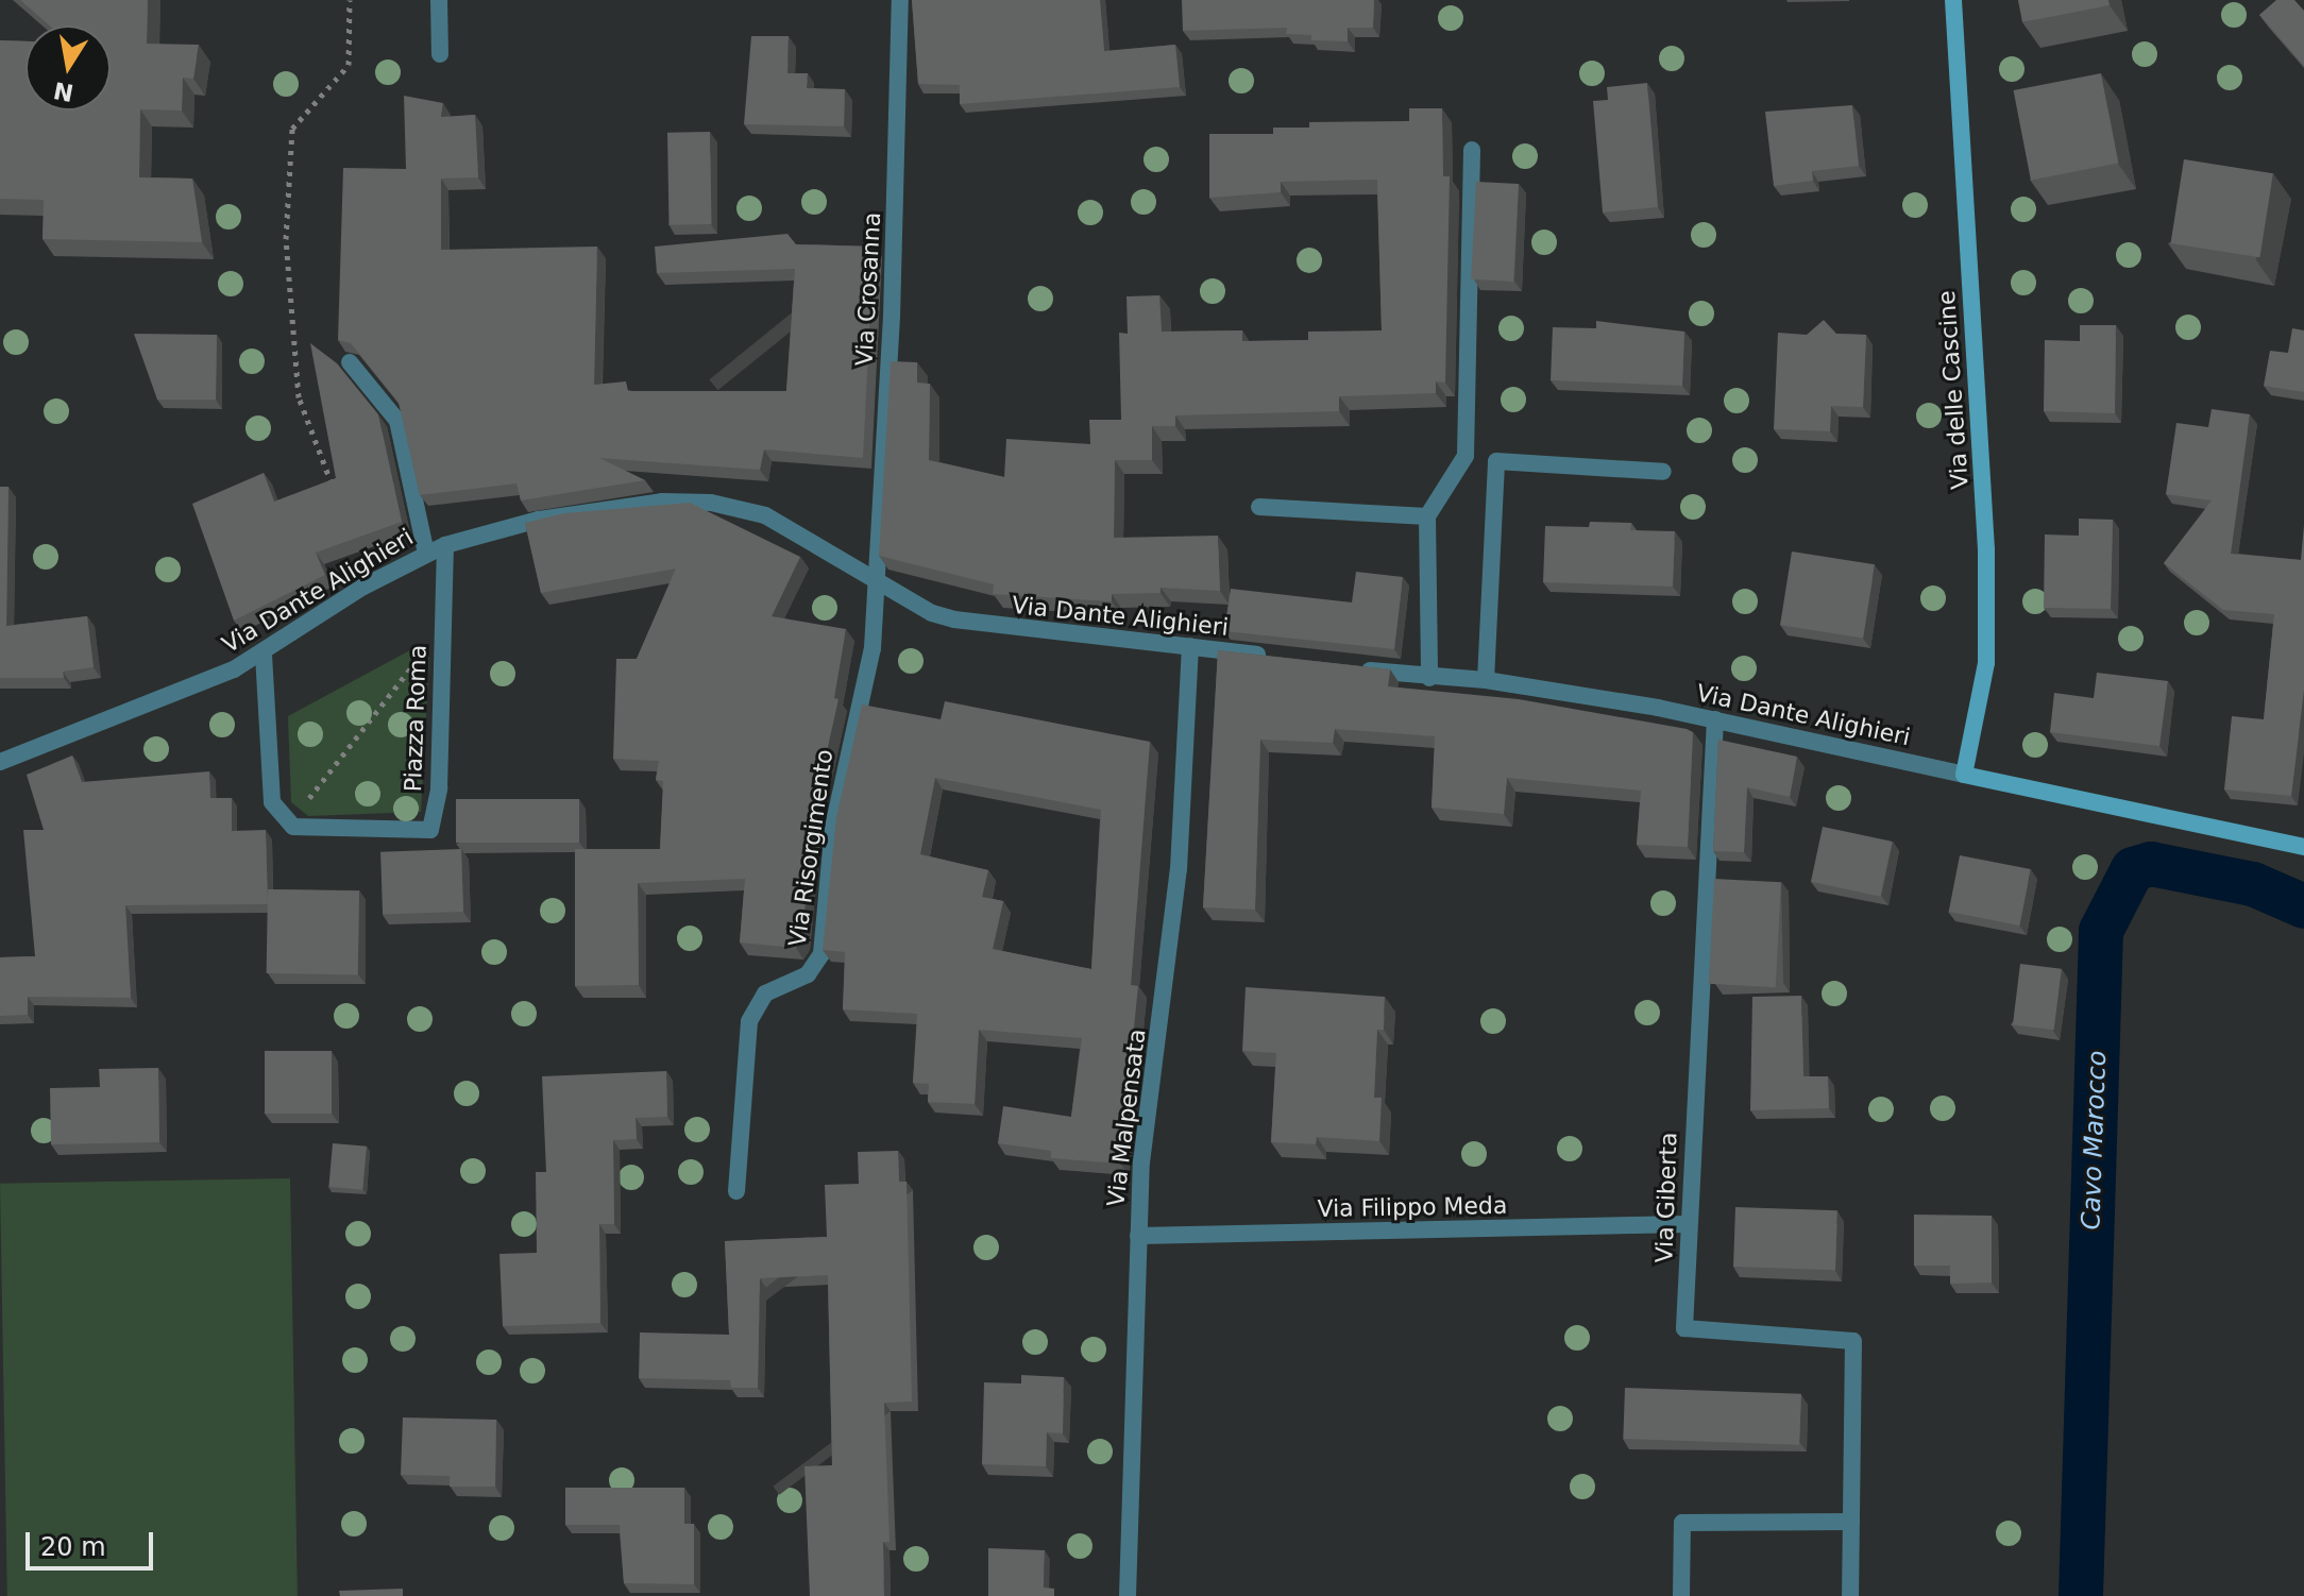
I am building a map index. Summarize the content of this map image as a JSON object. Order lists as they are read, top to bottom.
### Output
{
  "streets": {
    "street": [
      "Via Crosanna",
      "Via delle Cascine",
      "Via Dante Alighieri",
      "Piazza Roma",
      "Via Risorgimento",
      "Via Malpensata",
      "Via Giberta",
      "Via Filippo Meda"
    ]
  },
  "crossings": [
    ["Via Crosanna", "Via Dante Alighieri"],
    ["Via Crosanna", "Via Risorgimento"],
    ["Via delle Cascine", "Via Dante Alighieri"],
    ["Via Dante Alighieri", "Piazza Roma"],
    ["Via Dante Alighieri", "Via Risorgimento"],
    ["Via Dante Alighieri", "Via Malpensata"],
    ["Via Dante Alighieri", "Via Giberta"],
    ["Via Malpensata", "Via Filippo Meda"],
    ["Via Giberta", "Via Filippo Meda"]
  ],
  "water": ["Cavo Marocco"],
  "scale_bar": "20 m",
  "north": "bottom"
}
